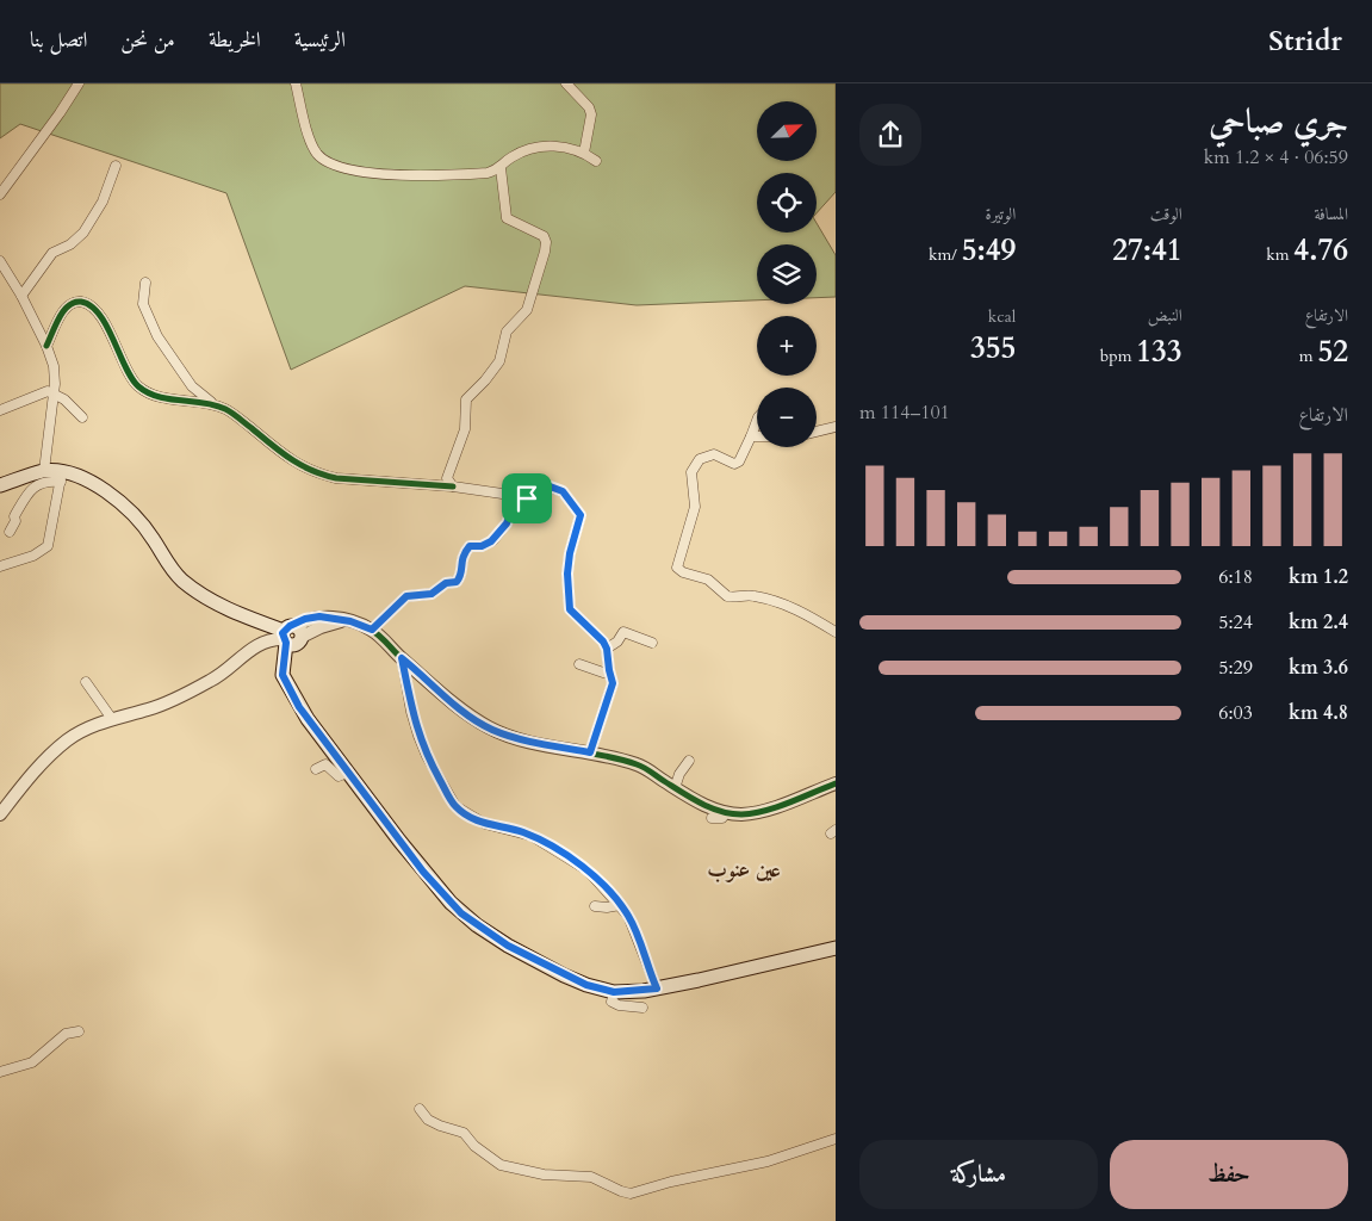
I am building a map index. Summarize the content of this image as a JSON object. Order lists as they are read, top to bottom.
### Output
{
  "districts": ["عين عنوب"],
  "north": "top right",
  "page": {
    "header": "Stridr",
    "nav": [
      "الرئيسية",
      "الخريطة",
      "من نحن",
      "اتصل بنا"
    ],
    "heading": ["جري صباحي", "06:59 · 4 × 1.2 km"],
    "map_buttons": ["+", "−"],
    "stats": [
      ["المسافة", "4.76 km"],
      ["الوقت", "27:41"],
      ["الوتيرة", "5:49 /km"],
      ["الارتفاع", "52 m"],
      ["النبض", "133 bpm"],
      ["kcal", "355"]
    ],
    "chart": ["الارتفاع", "101–114 m"],
    "list": [
      {
        "name": "1.2 km",
        "note": "6:18"
      },
      {
        "name": "2.4 km",
        "note": "5:24"
      },
      {
        "name": "3.6 km",
        "note": "5:29"
      },
      {
        "name": "4.8 km",
        "note": "6:03"
      }
    ],
    "buttons": ["حفظ", "مشاركة"]
  }
}
